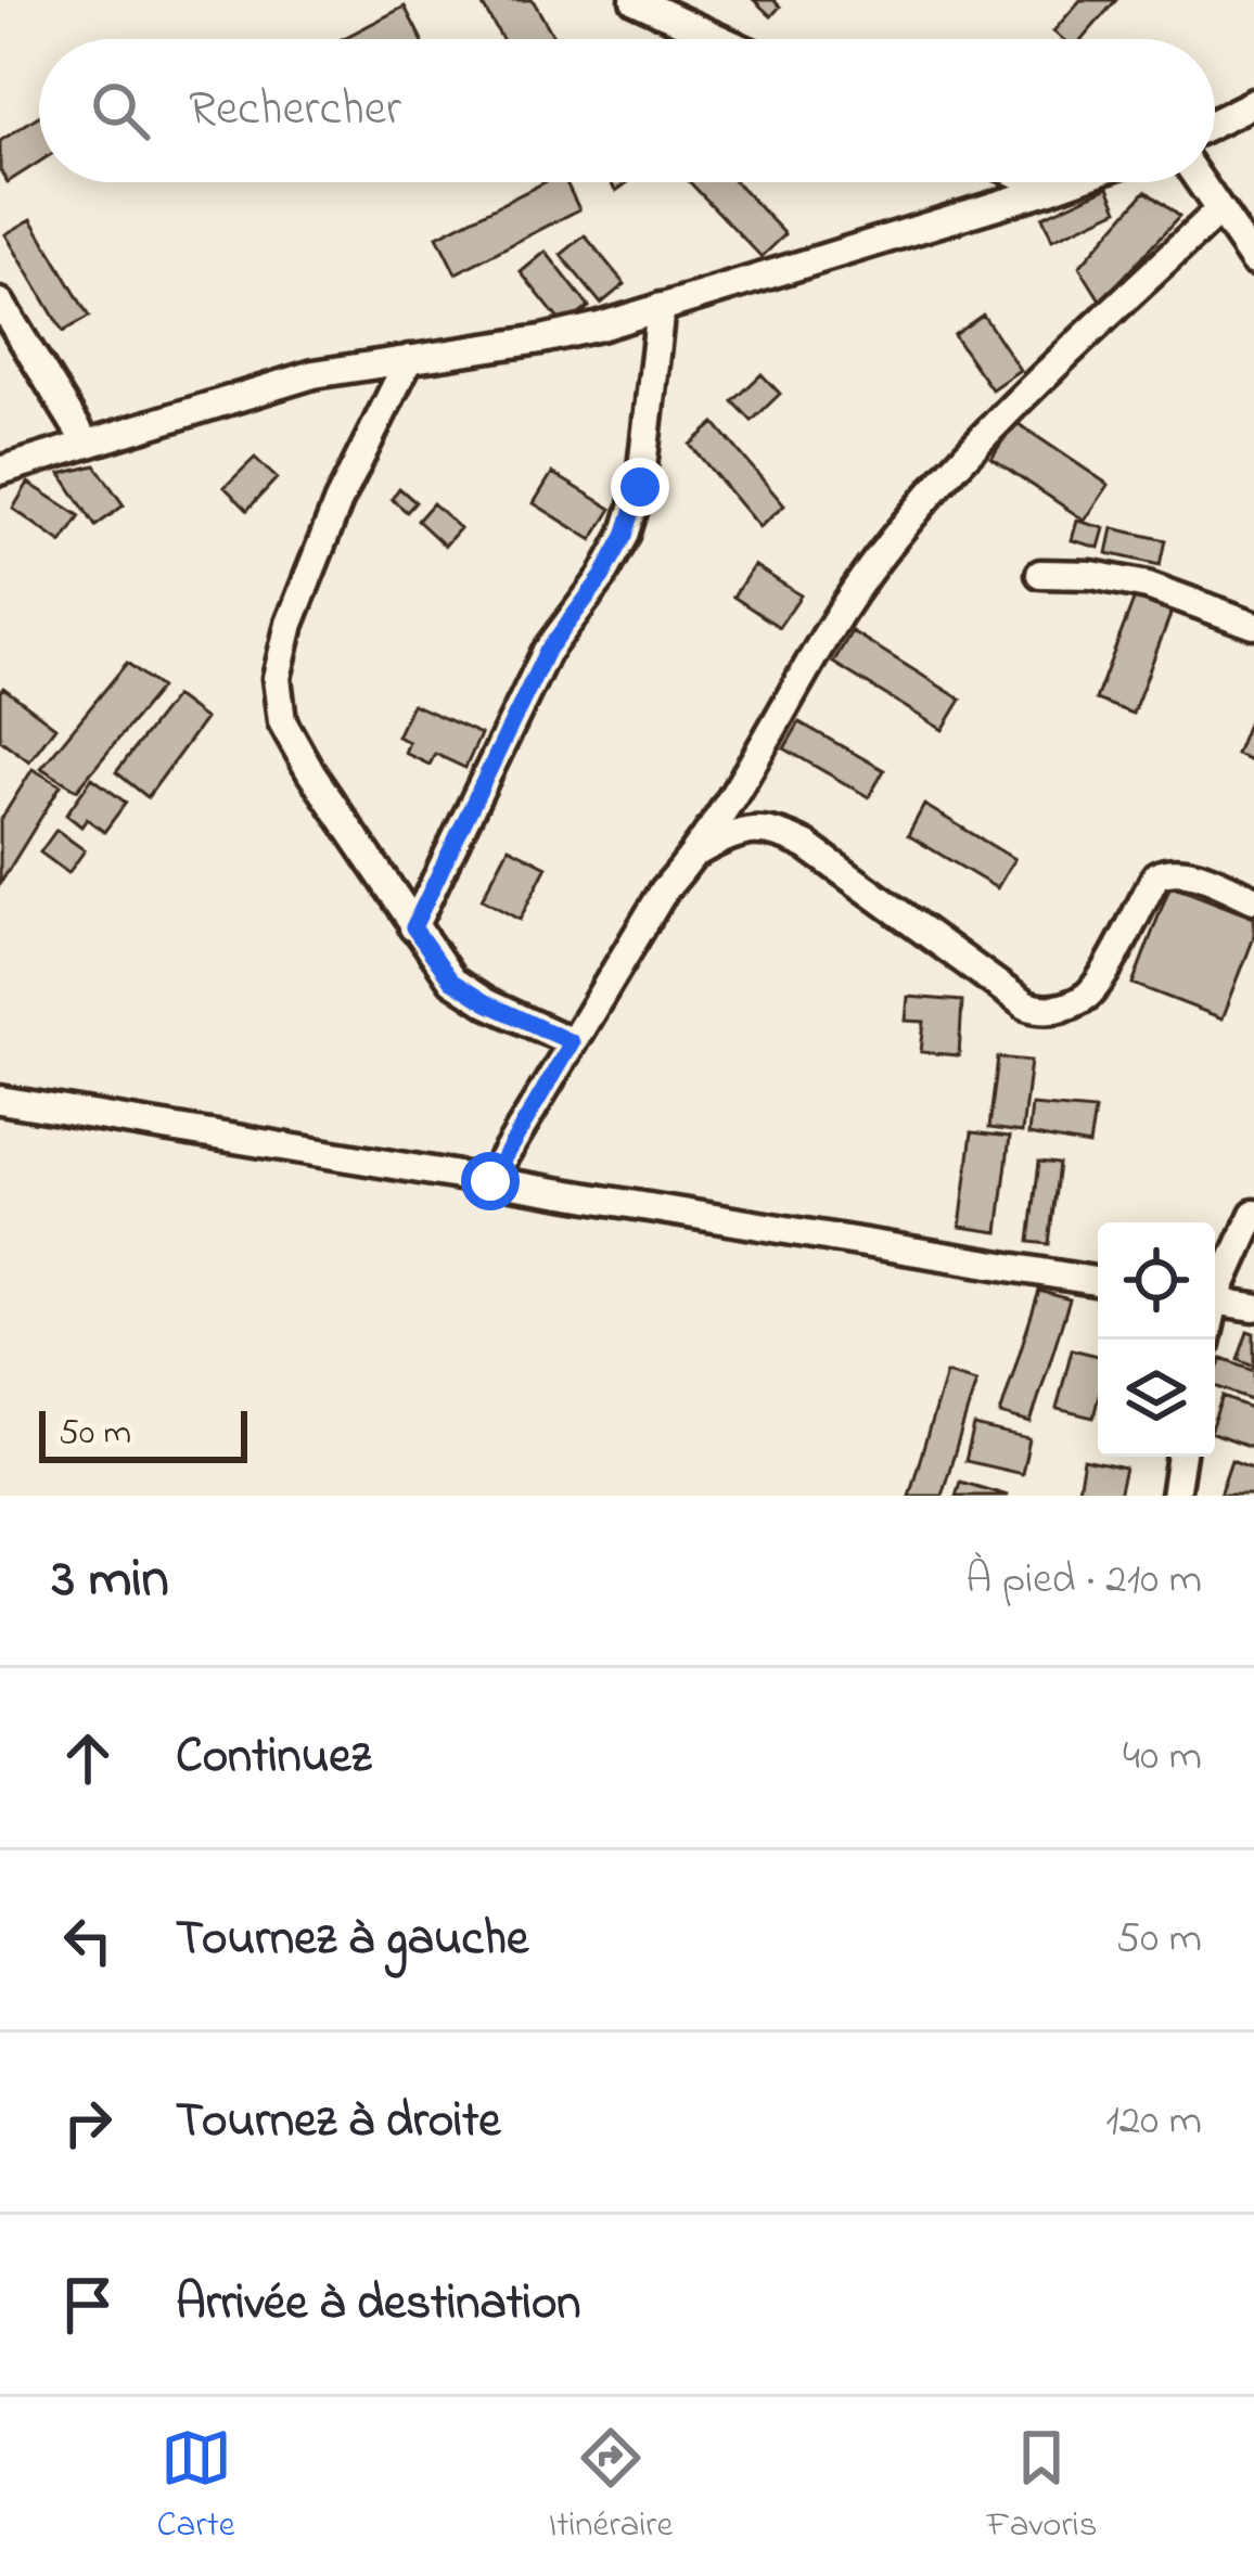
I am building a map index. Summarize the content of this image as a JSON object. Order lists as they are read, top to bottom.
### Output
{
  "scale_bar": "50 m",
  "page": {
    "search": "Rechercher",
    "scale": "50 m",
    "heading": ["3 min", "À pied · 210 m"],
    "list": [
      ["Continuez", "40 m"],
      ["Tournez à gauche", "50 m"],
      ["Tournez à droite", "120 m"],
      "Arrivée à destination"
    ],
    "nav": ["Carte", "Itinéraire", "Favoris"]
  }
}
